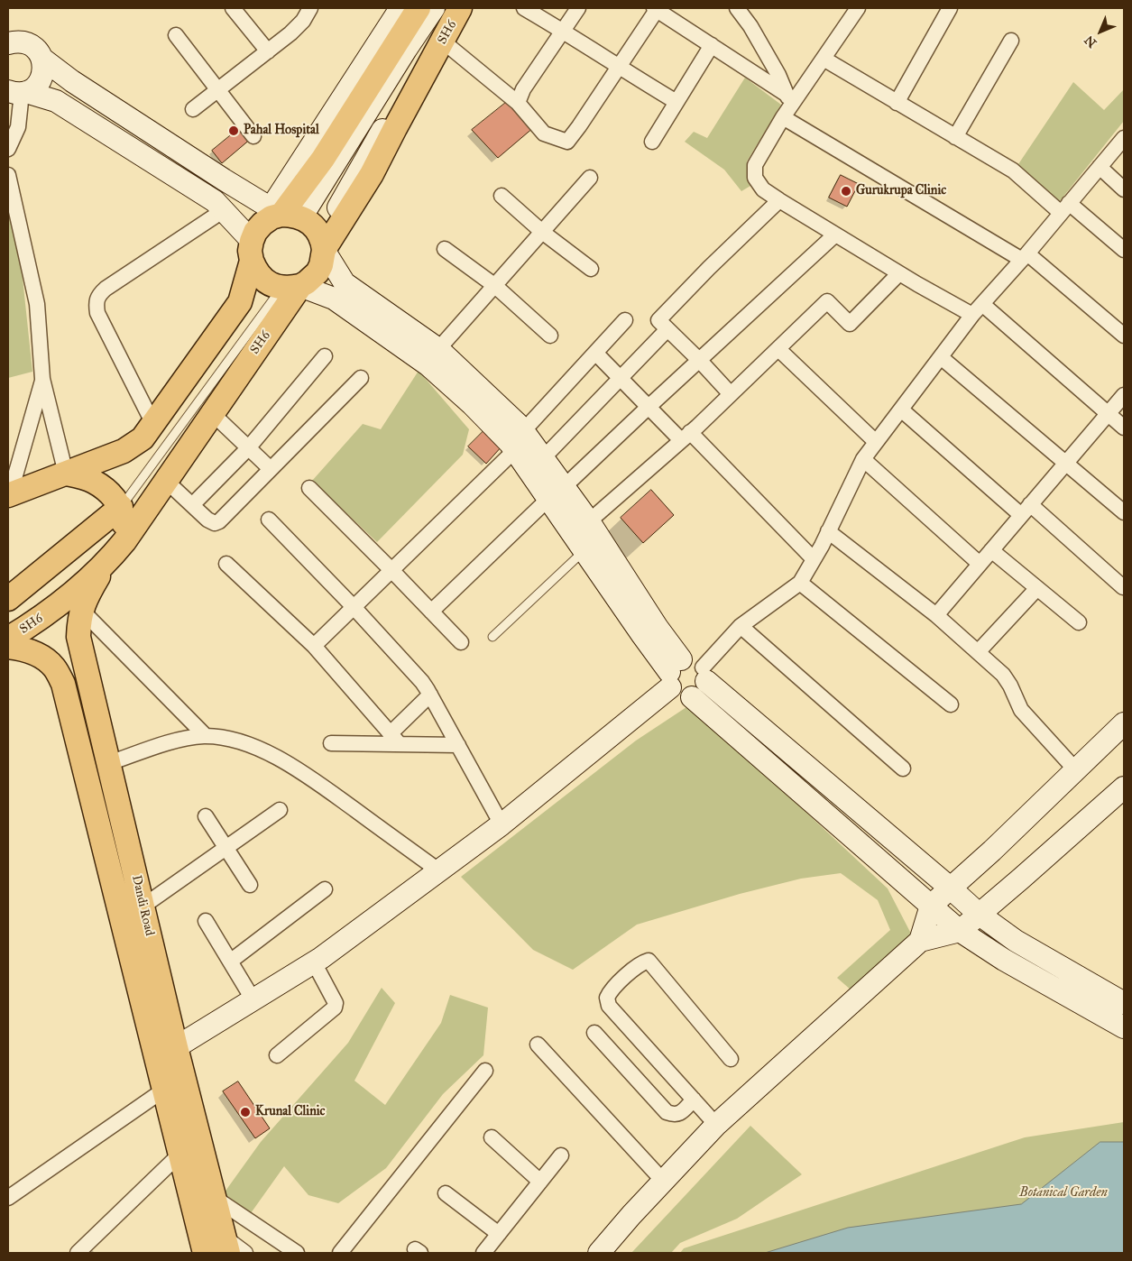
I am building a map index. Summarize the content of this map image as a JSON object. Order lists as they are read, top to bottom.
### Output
{
  "streets": {
    "main road": ["SH6", "Dandi Road"]
  },
  "crossings": [
    ["SH6", "Dandi Road"]
  ],
  "parks": ["Botanical Garden"],
  "places": ["Pahal Hospital", "Gurukrupa Clinic", "Krunal Clinic"],
  "north": "bottom left"
}
